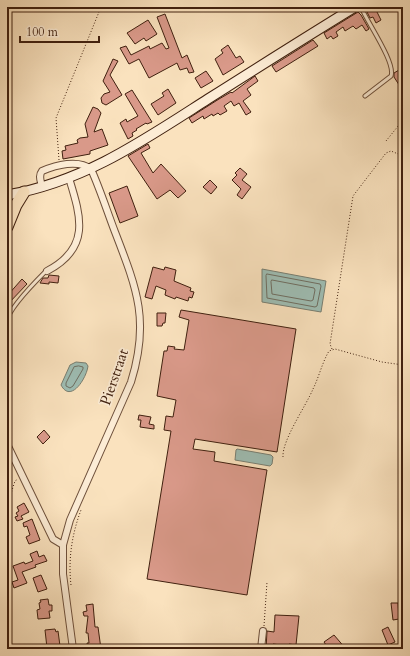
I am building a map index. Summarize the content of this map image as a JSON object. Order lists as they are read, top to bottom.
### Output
{
  "streets": {
    "street": ["Pierstraat"]
  },
  "scale_bar": "100 m"
}
